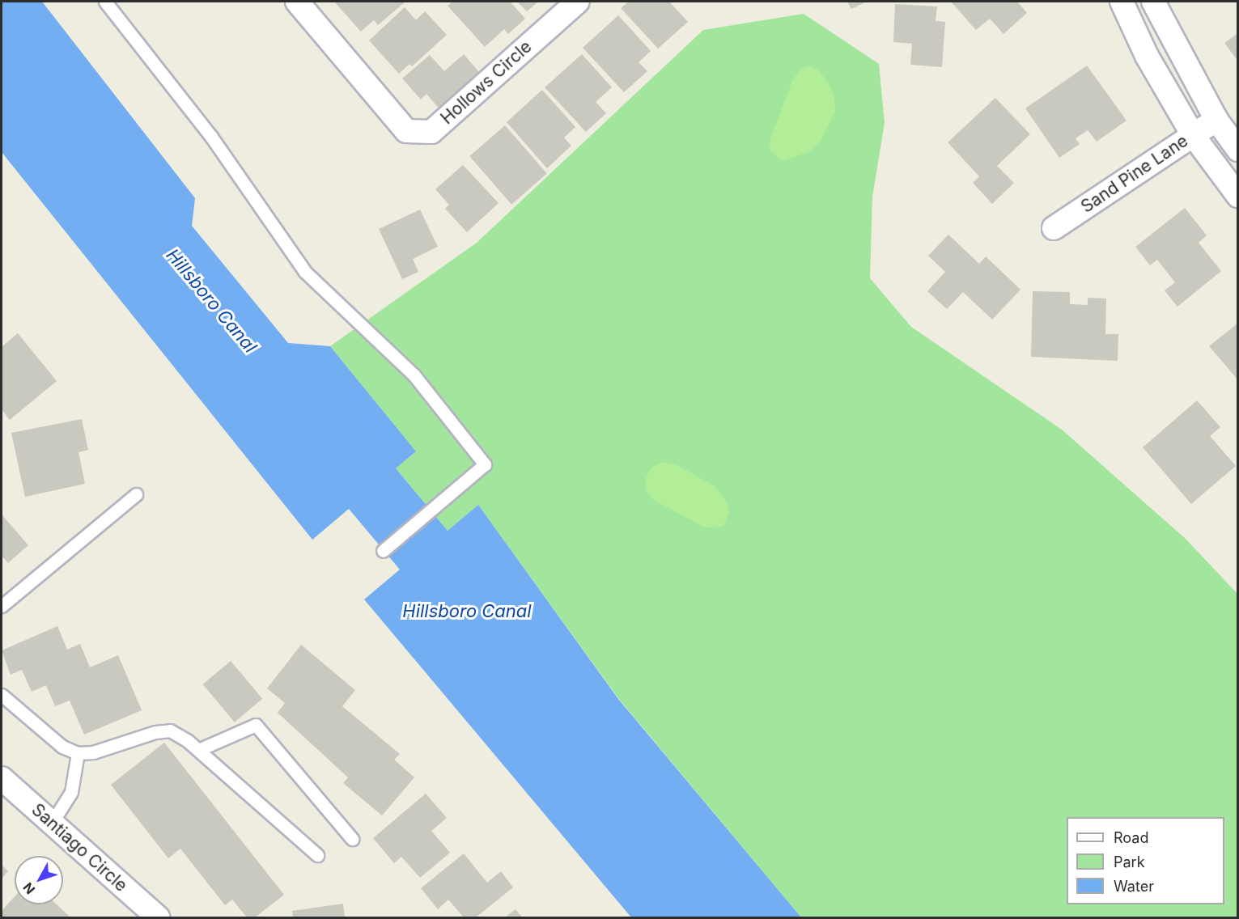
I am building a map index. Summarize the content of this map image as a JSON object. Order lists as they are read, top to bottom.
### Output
{
  "streets": {
    "street": ["Hollows Circle", "Sand Pine Lane", "Santiago Circle"]
  },
  "water": ["Hillsboro Canal"],
  "legend": ["Road", "Park", "Water"],
  "north": "bottom left"
}
